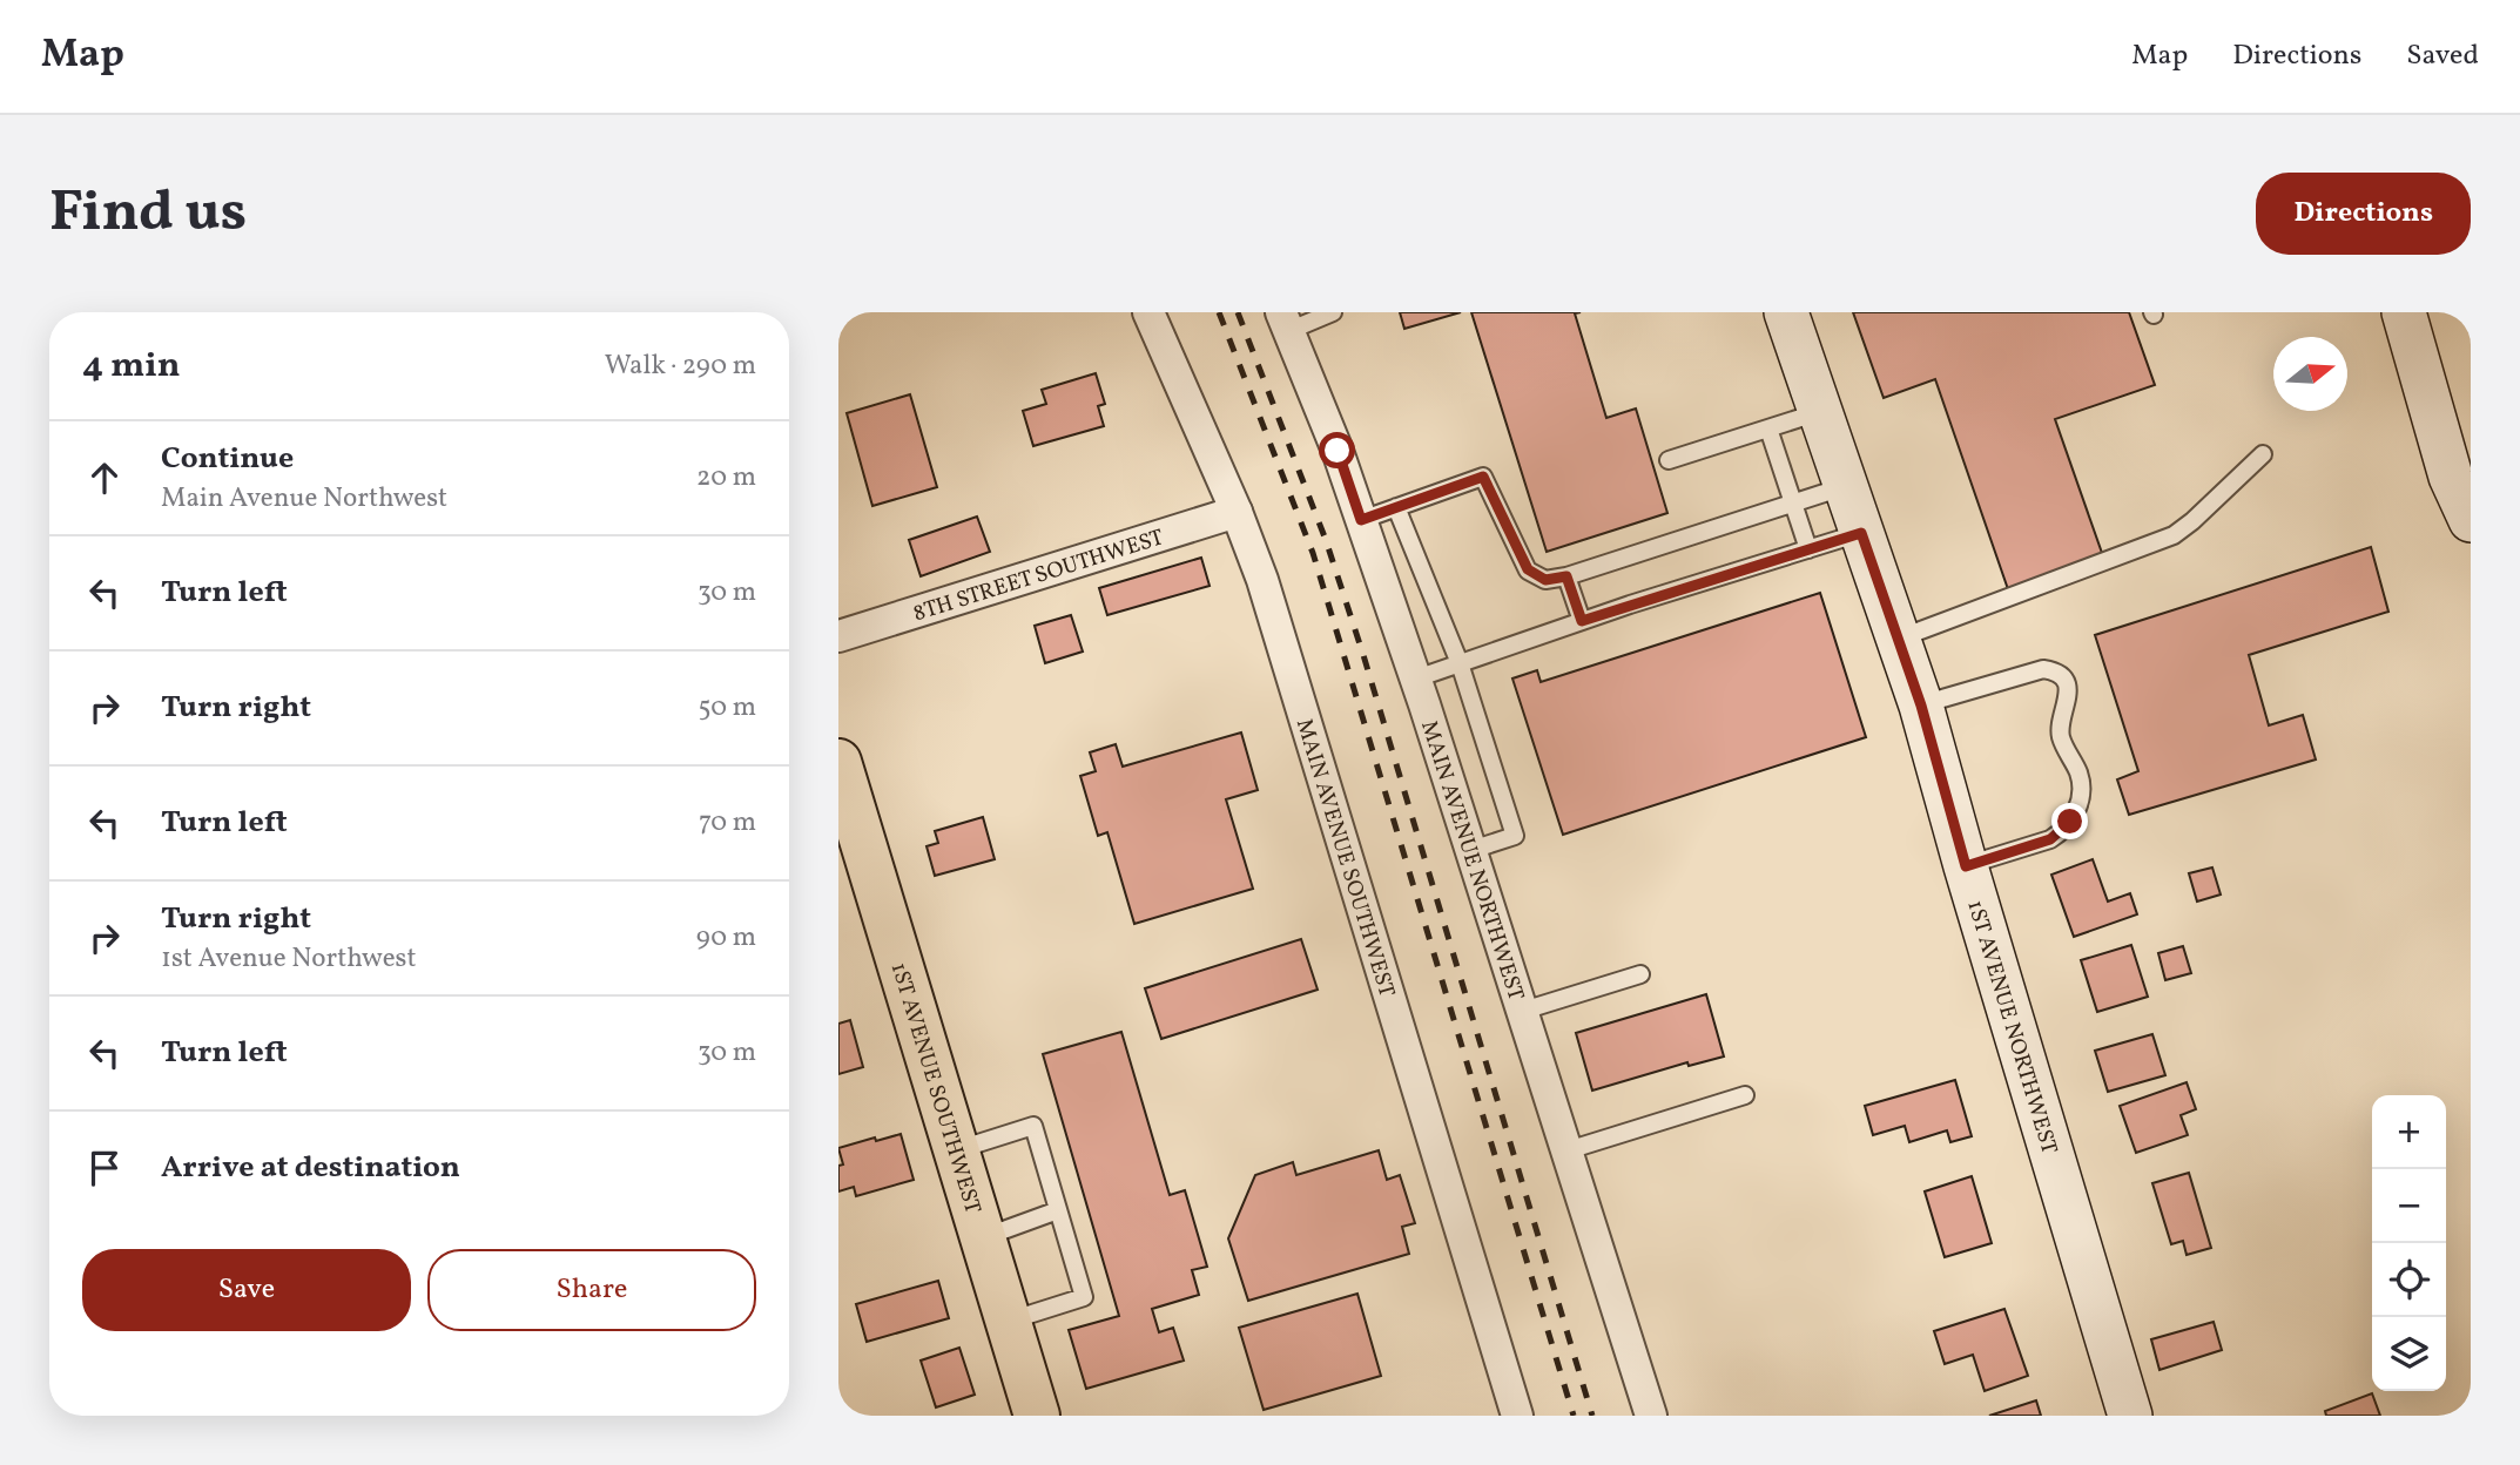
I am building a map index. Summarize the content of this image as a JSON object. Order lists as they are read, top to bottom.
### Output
{
  "streets": {
    "main road": ["1ST AVENUE SOUTHWEST"],
    "street": [
      "8TH STREET SOUTHWEST",
      "MAIN AVENUE SOUTHWEST",
      "MAIN AVENUE NORTHWEST",
      "1ST AVENUE NORTHWEST"
    ]
  },
  "crossings": [
    ["8TH STREET SOUTHWEST", "MAIN AVENUE SOUTHWEST"]
  ],
  "north": "right",
  "page": {
    "header": "Map",
    "nav": ["Map", "Directions", "Saved"],
    "buttons": [
      "Directions",
      ["Save", "Share"]
    ],
    "title": "Find us",
    "heading": ["4 min", "Walk · 290 m"],
    "list": [
      ["Continue", "Main Avenue Northwest", "20 m"],
      ["Turn left", "30 m"],
      ["Turn right", "50 m"],
      ["Turn left", "70 m"],
      ["Turn right", "1st Avenue Northwest", "90 m"],
      ["Turn left", "30 m"],
      "Arrive at destination"
    ],
    "map_buttons": ["+", "−"]
  }
}
